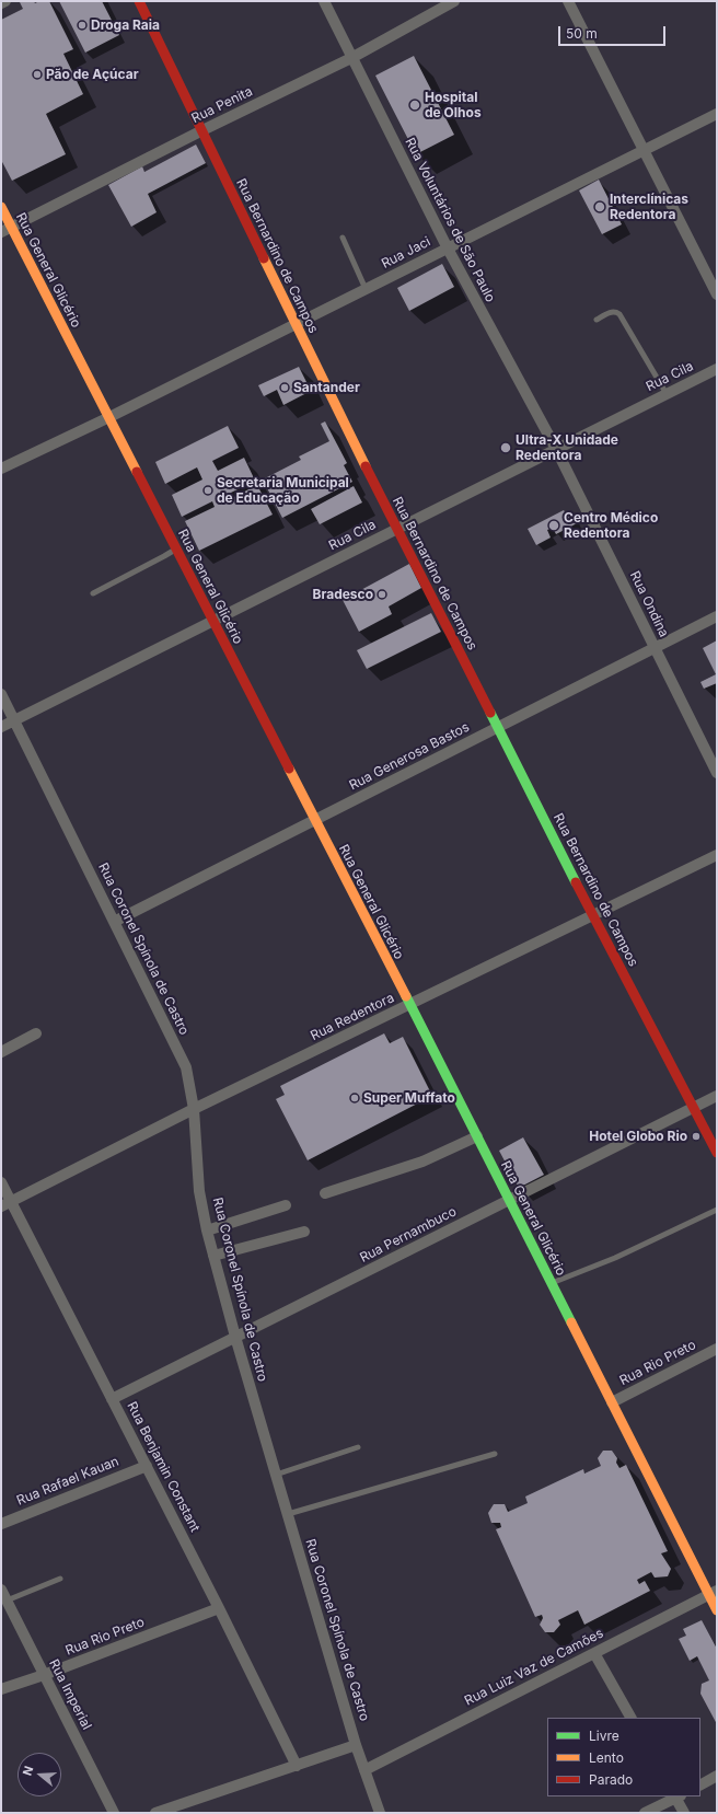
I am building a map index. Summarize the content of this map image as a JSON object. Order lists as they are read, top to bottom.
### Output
{
  "streets": {
    "street": [
      "Rua Penita",
      "Rua Voluntários de São Paulo",
      "Rua Jaci",
      "Rua Bernardino de Campos",
      "Rua General Glicério",
      "Rua Cila",
      "Rua Ondina",
      "Rua Generosa Bastos",
      "Rua Coronel Spínola de Castro",
      "Rua Redentora",
      "Rua Pernambuco",
      "Rua Rio Preto",
      "Rua Benjamin Constant",
      "Rua Rafael Kauan",
      "Rua Luiz Vaz de Camões",
      "Rua Imperial"
    ]
  },
  "crossings": [
    ["Rua Penita", "Rua Voluntários de São Paulo"],
    ["Rua Penita", "Rua Bernardino de Campos"],
    ["Rua Penita", "Rua General Glicério"],
    ["Rua Voluntários de São Paulo", "Rua Jaci"],
    ["Rua Voluntários de São Paulo", "Rua Cila"],
    ["Rua Voluntários de São Paulo", "Rua Ondina"],
    ["Rua Jaci", "Rua Bernardino de Campos"],
    ["Rua Jaci", "Rua General Glicério"],
    ["Rua Bernardino de Campos", "Rua Cila"],
    ["Rua Bernardino de Campos", "Rua Generosa Bastos"],
    ["Rua Bernardino de Campos", "Rua Redentora"],
    ["Rua Bernardino de Campos", "Rua Pernambuco"],
    ["Rua General Glicério", "Rua Cila"],
    ["Rua General Glicério", "Rua Generosa Bastos"],
    ["Rua General Glicério", "Rua Redentora"],
    ["Rua General Glicério", "Rua Pernambuco"],
    ["Rua General Glicério", "Rua Rio Preto"],
    ["Rua General Glicério", "Rua Luiz Vaz de Camões"],
    ["Rua Cila", "Rua Ondina"],
    ["Rua Cila", "Rua Coronel Spínola de Castro"],
    ["Rua Ondina", "Rua Generosa Bastos"],
    ["Rua Generosa Bastos", "Rua Coronel Spínola de Castro"],
    ["Rua Coronel Spínola de Castro", "Rua Redentora"],
    ["Rua Coronel Spínola de Castro", "Rua Pernambuco"],
    ["Rua Coronel Spínola de Castro", "Rua Luiz Vaz de Camões"],
    ["Rua Redentora", "Rua Benjamin Constant"],
    ["Rua Pernambuco", "Rua Benjamin Constant"],
    ["Rua Rio Preto", "Rua Benjamin Constant"],
    ["Rua Rio Preto", "Rua Imperial"],
    ["Rua Benjamin Constant", "Rua Rafael Kauan"]
  ],
  "places": [
    "Droga Raia",
    "Pão de Açúcar",
    "Hospital de Olhos",
    "Interclínicas Redentora",
    "Santander",
    "Ultra-X Unidade Redentora",
    "Secretaria Municipal de Educação",
    "Centro Médico Redentora",
    "Bradesco",
    "Super Muffato",
    "Hotel Globo Rio"
  ],
  "legend": ["Livre", "Lento", "Parado"],
  "scale_bar": "50 m",
  "north": "left"
}
